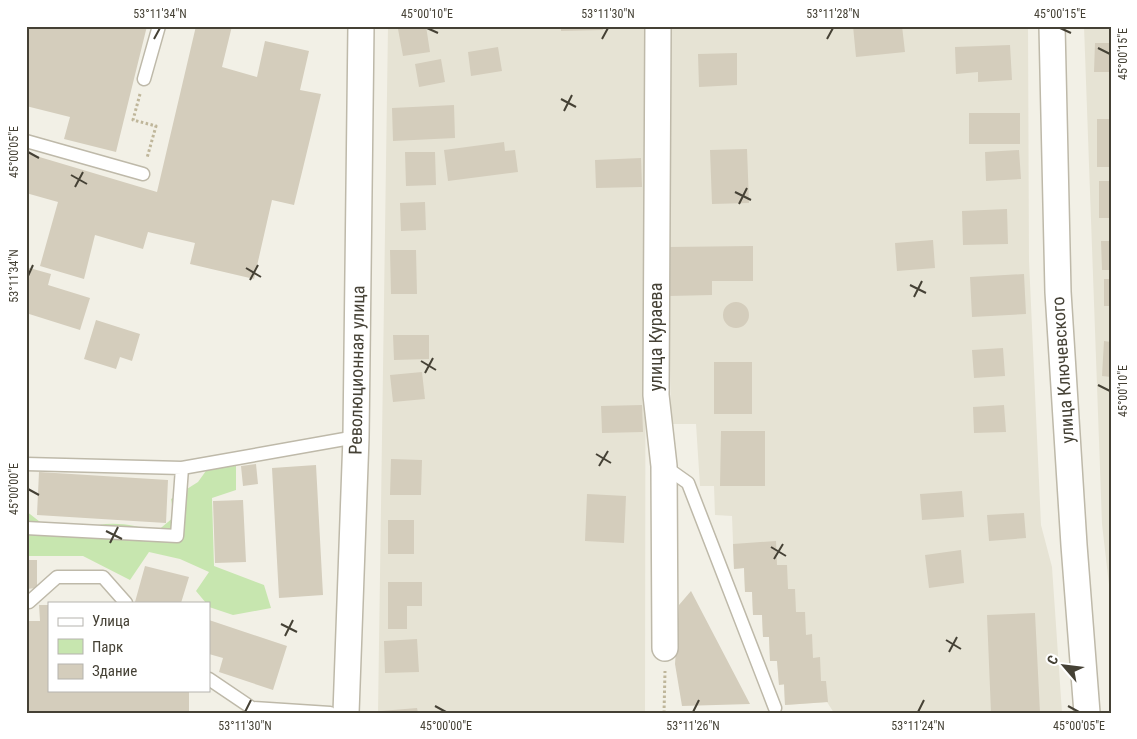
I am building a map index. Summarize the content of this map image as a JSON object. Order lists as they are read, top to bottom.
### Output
{
  "streets": {
    "street": ["улица Кураева", "Революционная улица", "улица Ключевского"]
  },
  "legend": ["Улица", "Парк", "Здание"],
  "north": "top left",
  "coordinates": [
    "53°11'34\"N",
    "45°00'10\"E",
    "53°11'30\"N",
    "53°11'28\"N",
    "45°00'15\"E",
    "45°00'05\"E",
    "45°00'00\"E",
    "53°11'26\"N",
    "53°11'24\"N"
  ]
}
